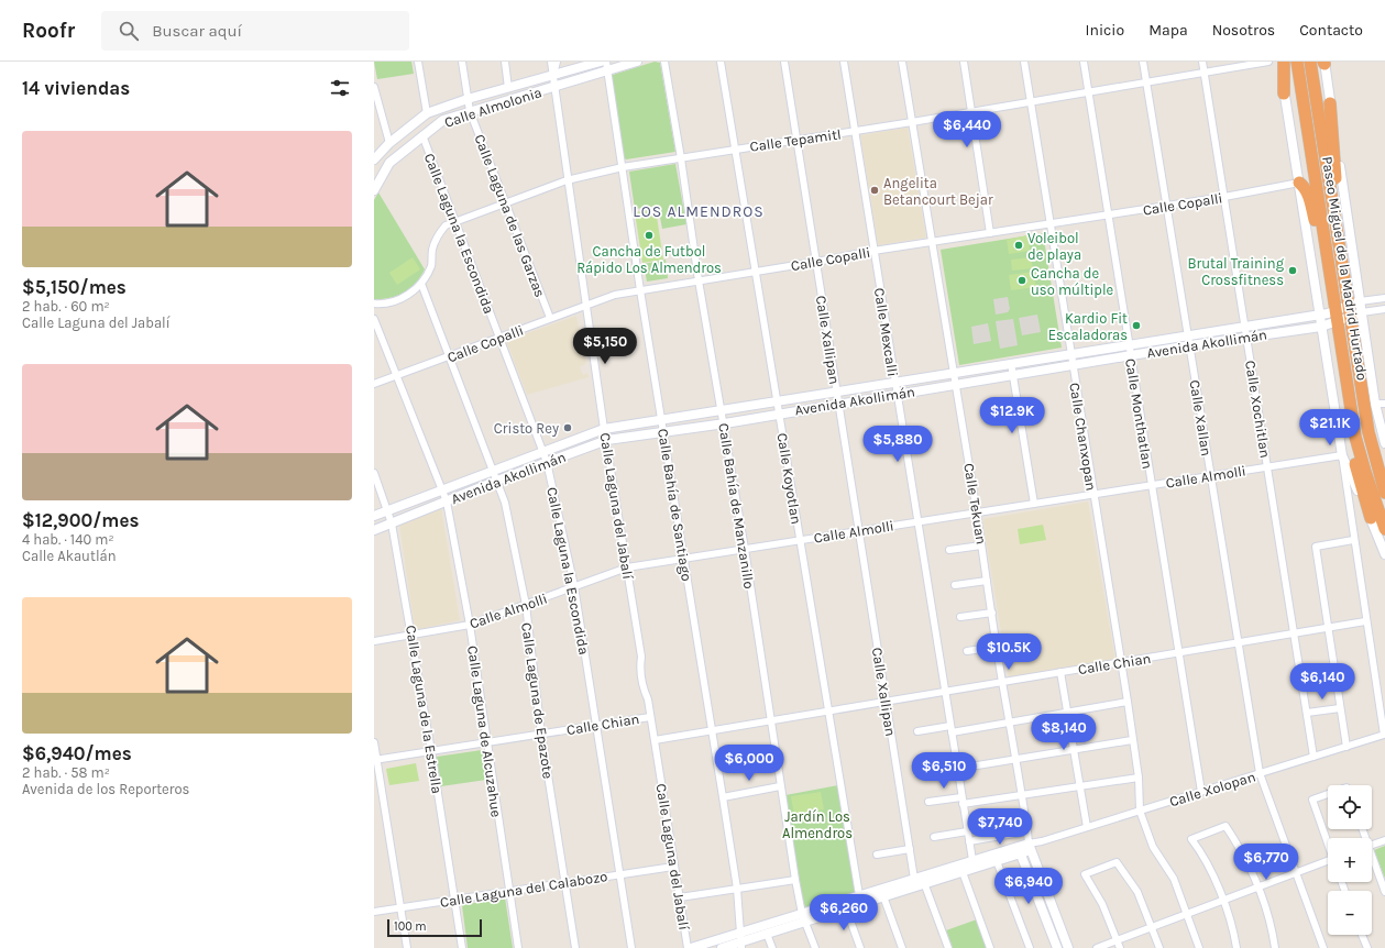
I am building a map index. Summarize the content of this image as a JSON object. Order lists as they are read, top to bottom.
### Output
{
  "streets": {
    "highway": ["Paseo Miguel de la Madrid Hurtado"],
    "street": [
      "Calle Almolonia",
      "Calle Tepamitl",
      "Calle Copalli",
      "Calle Laguna de las Garzas",
      "Calle Laguna la Escondida",
      "Calle Mexcalli",
      "Calle Xallipan",
      "Avenida Akollimán",
      "Calle Xochitlan",
      "Calle Monthatlan",
      "Calle Xallan",
      "Calle Chanxopan",
      "Calle Almolli",
      "Calle Koyotlan",
      "Calle Tekuan",
      "Calle Bahía de Santiago",
      "Calle Laguna del Jabalí",
      "Calle Bahía de Manzanillo",
      "Calle Chian",
      "Calle Laguna de Epazote",
      "Calle Laguna de la Estrella",
      "Calle Laguna de Alcuzahue",
      "Calle Xolopan",
      "Calle Laguna del Calabozo"
    ]
  },
  "crossings": [
    ["Calle Almolonia", "Calle Laguna de las Garzas"],
    ["Calle Almolonia", "Calle Laguna la Escondida"],
    ["Calle Almolonia", "Calle Bahía de Santiago"],
    ["Calle Almolonia", "Calle Laguna del Jabalí"],
    ["Calle Tepamitl", "Calle Laguna de las Garzas"],
    ["Calle Tepamitl", "Calle Laguna la Escondida"],
    ["Calle Tepamitl", "Calle Mexcalli"],
    ["Calle Tepamitl", "Calle Xallipan"],
    ["Calle Tepamitl", "Calle Xochitlan"],
    ["Calle Tepamitl", "Calle Monthatlan"],
    ["Calle Tepamitl", "Calle Xallan"],
    ["Calle Tepamitl", "Calle Chanxopan"],
    ["Calle Tepamitl", "Calle Koyotlan"],
    ["Calle Tepamitl", "Calle Tekuan"],
    ["Calle Tepamitl", "Calle Bahía de Santiago"],
    ["Calle Tepamitl", "Calle Laguna del Jabalí"],
    ["Calle Tepamitl", "Calle Bahía de Manzanillo"],
    ["Calle Tepamitl", "Calle Laguna de Epazote"],
    ["Calle Copalli", "Calle Laguna de las Garzas"],
    ["Calle Copalli", "Calle Laguna la Escondida"],
    ["Calle Copalli", "Calle Mexcalli"],
    ["Calle Copalli", "Calle Xallipan"],
    ["Calle Copalli", "Calle Xochitlan"],
    ["Calle Copalli", "Calle Monthatlan"],
    ["Calle Copalli", "Calle Xallan"],
    ["Calle Copalli", "Calle Chanxopan"],
    ["Calle Copalli", "Calle Koyotlan"],
    ["Calle Copalli", "Calle Tekuan"],
    ["Calle Copalli", "Calle Bahía de Santiago"],
    ["Calle Copalli", "Calle Laguna del Jabalí"],
    ["Calle Copalli", "Calle Bahía de Manzanillo"],
    ["Calle Copalli", "Calle Laguna de Epazote"],
    ["Calle Copalli", "Calle Laguna de Alcuzahue"],
    ["Calle Laguna la Escondida", "Avenida Akollimán"],
    ["Calle Laguna la Escondida", "Calle Almolli"],
    ["Calle Laguna la Escondida", "Calle Chian"],
    ["Calle Laguna la Escondida", "Calle Laguna del Calabozo"],
    ["Paseo Miguel de la Madrid Hurtado", "Avenida Akollimán"],
    ["Calle Mexcalli", "Avenida Akollimán"],
    ["Calle Mexcalli", "Calle Almolli"],
    ["Calle Mexcalli", "Calle Chian"],
    ["Calle Mexcalli", "Calle Xolopan"],
    ["Calle Xallipan", "Avenida Akollimán"],
    ["Calle Xallipan", "Calle Almolli"],
    ["Calle Xallipan", "Calle Chian"],
    ["Calle Xallipan", "Calle Xolopan"],
    ["Avenida Akollimán", "Calle Xochitlan"],
    ["Avenida Akollimán", "Calle Monthatlan"],
    ["Avenida Akollimán", "Calle Xallan"],
    ["Avenida Akollimán", "Calle Chanxopan"],
    ["Avenida Akollimán", "Calle Koyotlan"],
    ["Avenida Akollimán", "Calle Tekuan"],
    ["Avenida Akollimán", "Calle Bahía de Santiago"],
    ["Avenida Akollimán", "Calle Laguna del Jabalí"],
    ["Avenida Akollimán", "Calle Bahía de Manzanillo"],
    ["Avenida Akollimán", "Calle Laguna de Epazote"],
    ["Avenida Akollimán", "Calle Laguna de la Estrella"],
    ["Avenida Akollimán", "Calle Laguna de Alcuzahue"],
    ["Calle Xochitlan", "Calle Almolli"],
    ["Calle Xochitlan", "Calle Chian"],
    ["Calle Xochitlan", "Calle Xolopan"],
    ["Calle Monthatlan", "Calle Almolli"],
    ["Calle Monthatlan", "Calle Chian"],
    ["Calle Monthatlan", "Calle Xolopan"],
    ["Calle Xallan", "Calle Almolli"],
    ["Calle Xallan", "Calle Chian"],
    ["Calle Xallan", "Calle Xolopan"],
    ["Calle Chanxopan", "Calle Almolli"],
    ["Calle Chanxopan", "Calle Chian"],
    ["Calle Chanxopan", "Calle Xolopan"],
    ["Calle Almolli", "Calle Koyotlan"],
    ["Calle Almolli", "Calle Tekuan"],
    ["Calle Almolli", "Calle Bahía de Santiago"],
    ["Calle Almolli", "Calle Laguna del Jabalí"],
    ["Calle Almolli", "Calle Bahía de Manzanillo"],
    ["Calle Almolli", "Calle Laguna de Epazote"],
    ["Calle Almolli", "Calle Laguna de la Estrella"],
    ["Calle Almolli", "Calle Laguna de Alcuzahue"],
    ["Calle Koyotlan", "Calle Chian"],
    ["Calle Koyotlan", "Calle Xolopan"],
    ["Calle Tekuan", "Calle Chian"],
    ["Calle Tekuan", "Calle Xolopan"],
    ["Calle Bahía de Santiago", "Calle Chian"],
    ["Calle Bahía de Santiago", "Calle Xolopan"],
    ["Calle Laguna del Jabalí", "Calle Chian"],
    ["Calle Laguna del Jabalí", "Calle Xolopan"],
    ["Calle Laguna del Jabalí", "Calle Laguna del Calabozo"],
    ["Calle Bahía de Manzanillo", "Calle Chian"],
    ["Calle Bahía de Manzanillo", "Calle Xolopan"],
    ["Calle Chian", "Calle Laguna de Epazote"],
    ["Calle Chian", "Calle Laguna de la Estrella"],
    ["Calle Chian", "Calle Laguna de Alcuzahue"],
    ["Calle Chian", "Calle Xolopan"],
    ["Calle Laguna de Epazote", "Calle Laguna del Calabozo"],
    ["Calle Laguna de la Estrella", "Calle Laguna del Calabozo"],
    ["Calle Laguna de Alcuzahue", "Calle Laguna del Calabozo"]
  ],
  "districts": ["LOS ALMENDROS"],
  "parks": ["Jardín Los Almendros"],
  "places": [
    "Angelita Betancourt Bejar",
    "Cancha de Futbol Rápido Los Almendros",
    "Voleibol de playa",
    "Brutal Training Crossfitness",
    "Cancha de uso múltiple",
    "Kardio Fit Escaladoras",
    "Cristo Rey"
  ],
  "scale_bar": "100 m",
  "page": {
    "header": "Roofr",
    "search": "Buscar aquí",
    "nav": [
      "Inicio",
      "Mapa",
      "Nosotros",
      "Contacto"
    ],
    "heading": "14 viviendas",
    "price": [
      "$6,440",
      "$5,150",
      "$12.9K",
      "$21.1K",
      "$5,880",
      "$10.5K",
      "$6,140",
      "$8,140",
      "$6,000",
      "$6,510",
      "$7,740",
      "$6,770",
      "$6,940",
      "$6,260"
    ],
    "list": [
      {
        "name": "$5,150/mes",
        "note": "2 hab. · 60 m² · Calle Laguna del Jabalí"
      },
      {
        "name": "$12,900/mes",
        "note": "4 hab. · 140 m² · Calle Akautlán"
      },
      {
        "name": "$6,940/mes",
        "note": "2 hab. · 58 m² · Avenida de los Reporteros"
      }
    ],
    "map_buttons": ["+", "−"],
    "scale": "100 m"
  }
}
